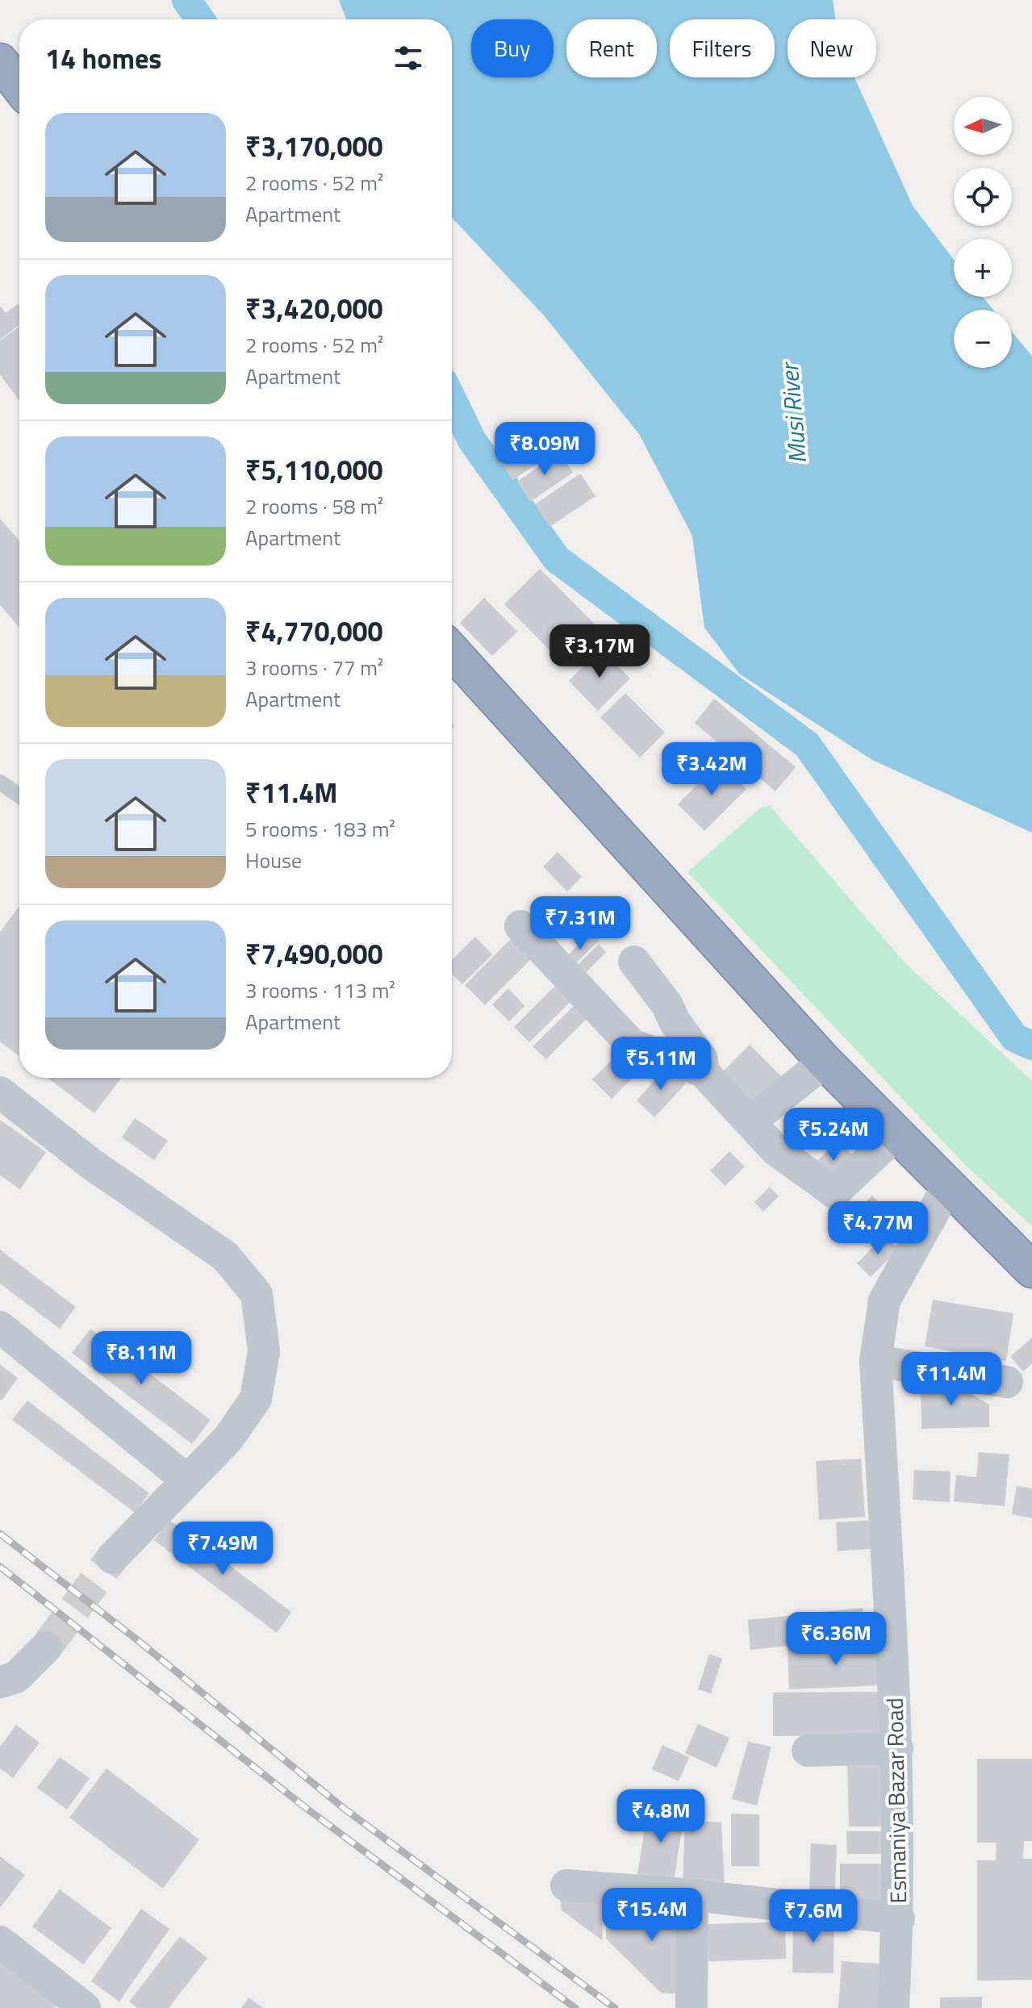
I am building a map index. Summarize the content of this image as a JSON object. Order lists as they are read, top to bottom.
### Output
{
  "streets": {
    "street": ["Esmaniya Bazar Road"]
  },
  "water": ["Musi River"],
  "north": "left",
  "page": {
    "chip": [
      "Buy",
      "Rent",
      "Filters",
      "New"
    ],
    "heading": "14 homes",
    "map_buttons": ["+", "−"],
    "list": [
      {
        "name": "₹3,170,000",
        "note": "2 rooms · 52 m² · Apartment"
      },
      {
        "name": "₹3,420,000",
        "note": "2 rooms · 52 m² · Apartment"
      },
      {
        "name": "₹5,110,000",
        "note": "2 rooms · 58 m² · Apartment"
      },
      {
        "name": "₹4,770,000",
        "note": "3 rooms · 77 m² · Apartment"
      },
      {
        "name": "₹11.4M",
        "note": "5 rooms · 183 m² · House"
      },
      {
        "name": "₹7,490,000",
        "note": "3 rooms · 113 m² · Apartment"
      }
    ],
    "price": [
      "₹8.09M",
      "₹3.17M",
      "₹3.42M",
      "₹7.31M",
      "₹5.11M",
      "₹5.24M",
      "₹4.77M",
      "₹8.11M",
      "₹11.4M",
      "₹7.49M",
      "₹6.36M",
      "₹4.8M",
      "₹15.4M",
      "₹7.6M"
    ]
  }
}
